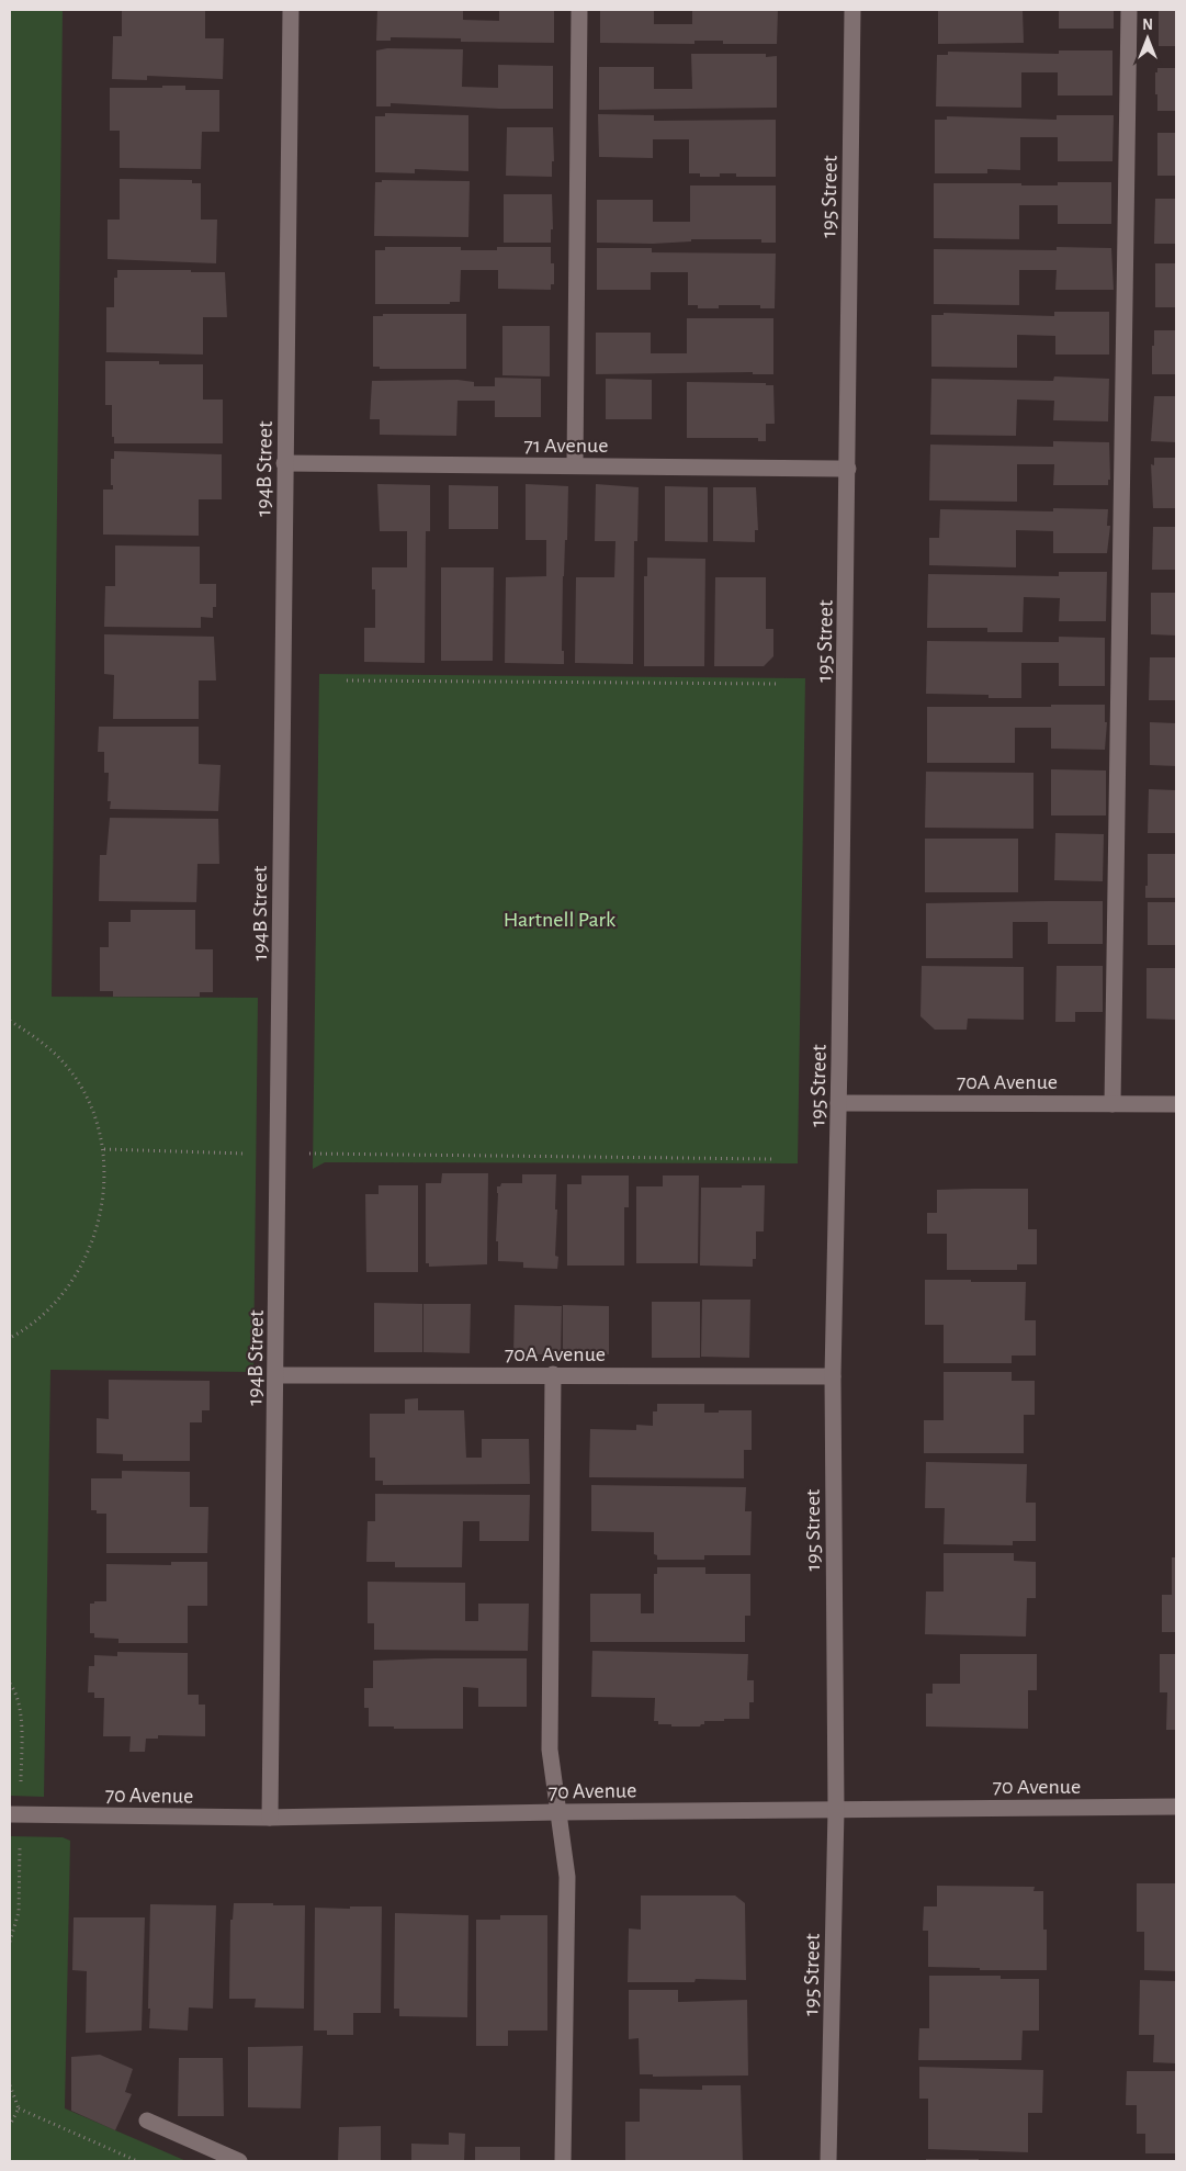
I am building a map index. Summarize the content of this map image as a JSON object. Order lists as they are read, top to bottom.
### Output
{
  "streets": {
    "street": [
      "195 Street",
      "71 Avenue",
      "194B Street",
      "70A Avenue",
      "70 Avenue"
    ]
  },
  "crossings": [
    ["195 Street", "71 Avenue"],
    ["195 Street", "70A Avenue"],
    ["195 Street", "70 Avenue"],
    ["71 Avenue", "194B Street"],
    ["194B Street", "70A Avenue"],
    ["194B Street", "70 Avenue"]
  ],
  "parks": ["Hartnell Park"],
  "north": "top"
}
